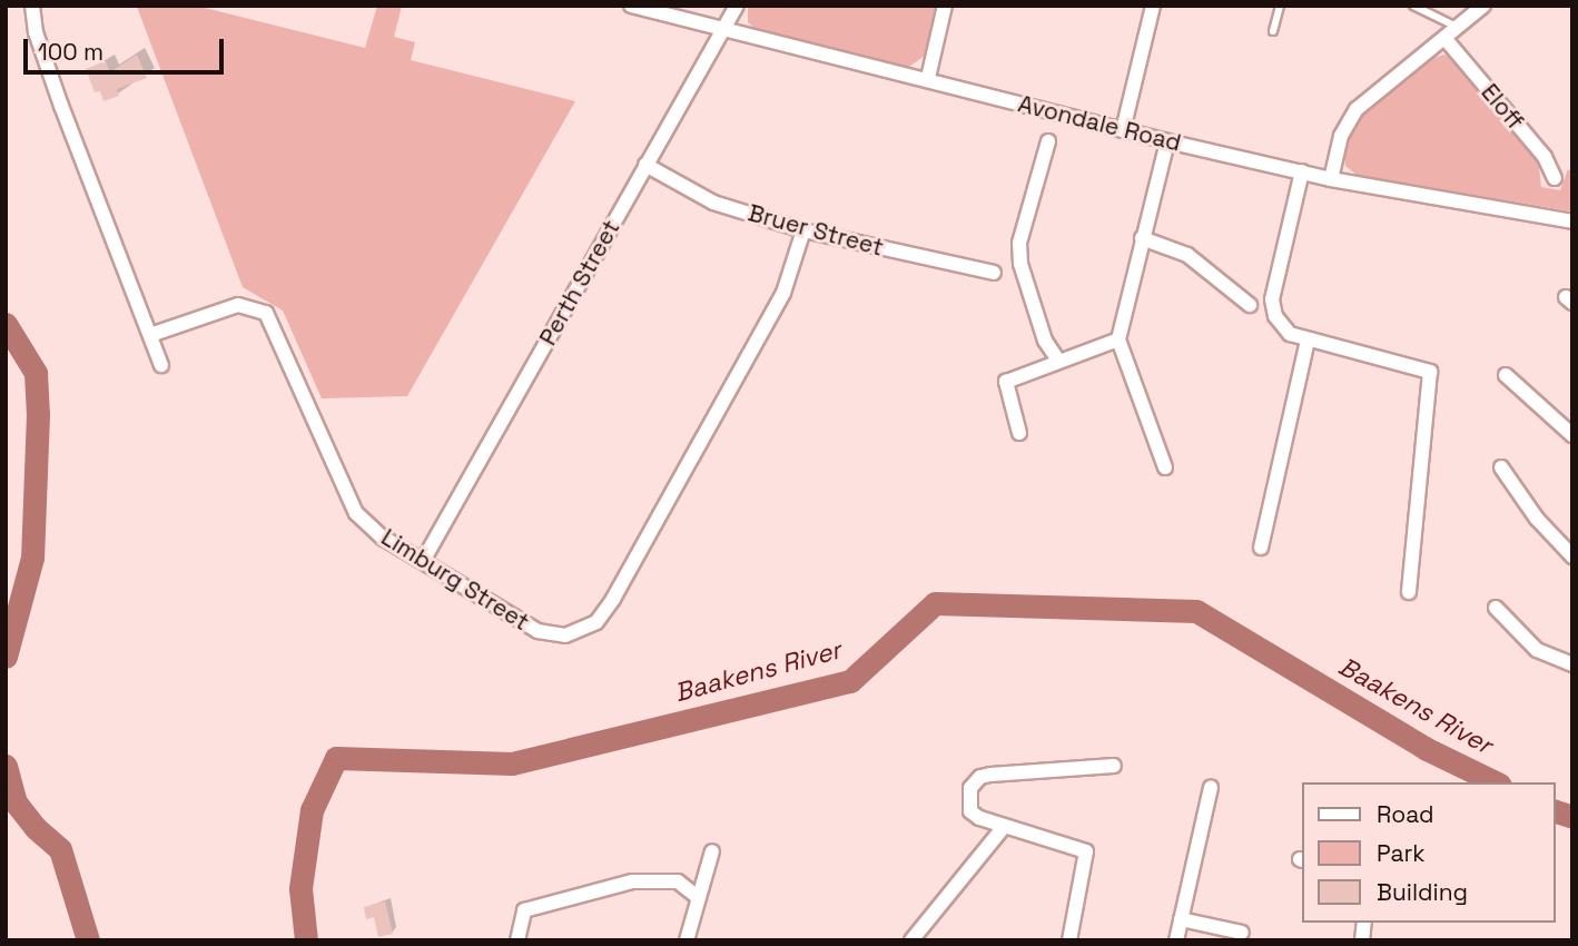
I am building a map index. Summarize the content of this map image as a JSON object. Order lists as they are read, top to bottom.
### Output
{
  "streets": {
    "street": [
      "Eloff",
      "Avondale Road",
      "Bruer Street",
      "Perth Street",
      "Limburg Street"
    ]
  },
  "crossings": [
    ["Avondale Road", "Perth Street"],
    ["Bruer Street", "Perth Street"],
    ["Bruer Street", "Limburg Street"],
    ["Perth Street", "Limburg Street"]
  ],
  "water": ["Baakens River"],
  "legend": ["Road", "Park", "Building"],
  "scale_bar": "100 m"
}
